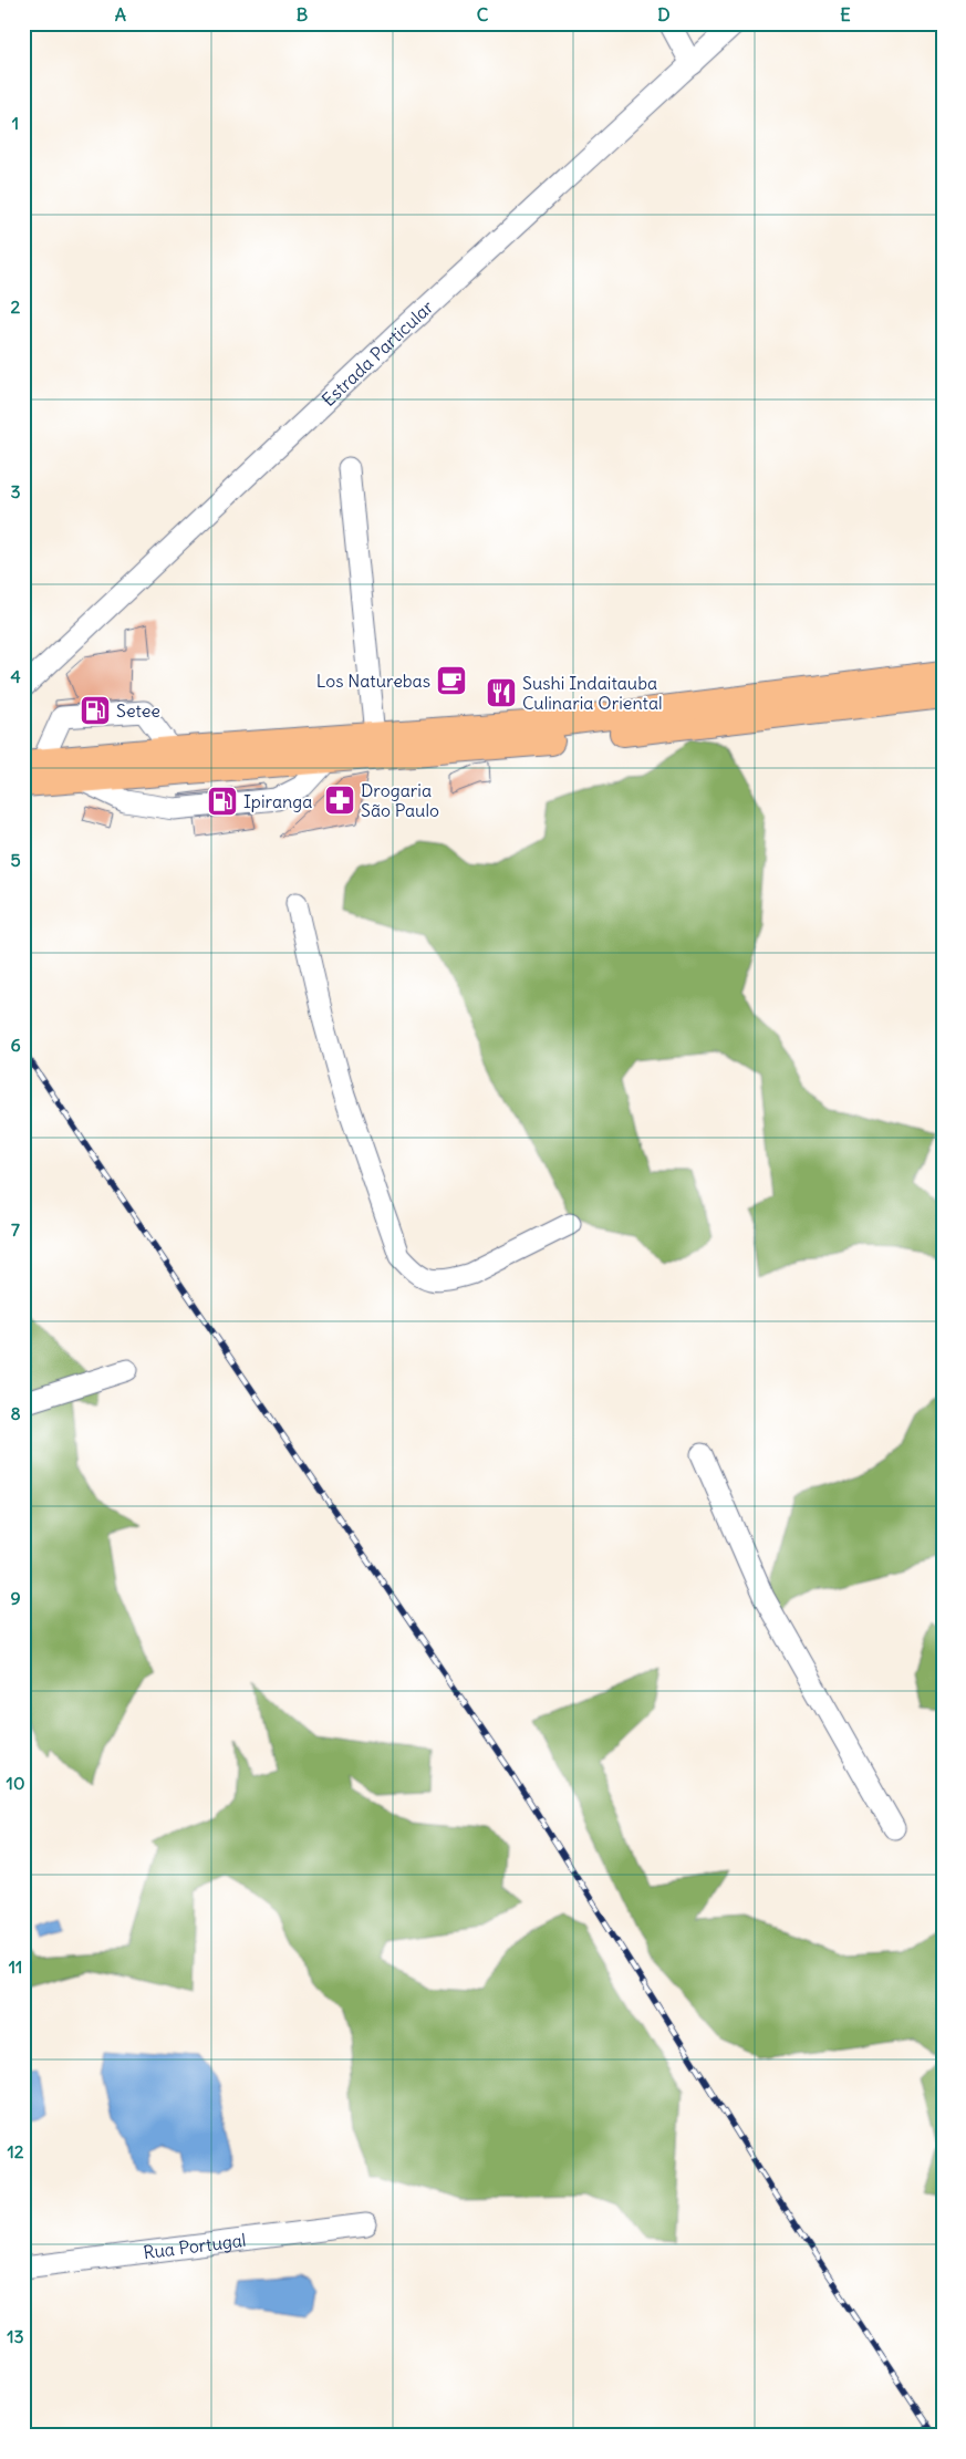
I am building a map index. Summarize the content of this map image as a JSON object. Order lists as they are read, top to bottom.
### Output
{
  "streets": {
    "street": ["Estrada Particular", "Rua Portugal"]
  },
  "places": {
    "cafe": ["Los Naturebas"],
    "restaurant": ["Sushi Indaitauba Culinaria Oriental"],
    "fuel station": ["Setee", "Ipiranga"],
    "pharmacy": ["Drogaria São Paulo"]
  },
  "grid": {
    "columns": [
      "A",
      "B",
      "C",
      "D",
      "E"
    ],
    "rows": [
      "1",
      "2",
      "3",
      "4",
      "5",
      "6",
      "7",
      "8",
      "9",
      "10",
      "11",
      "12",
      "13"
    ]
  }
}
